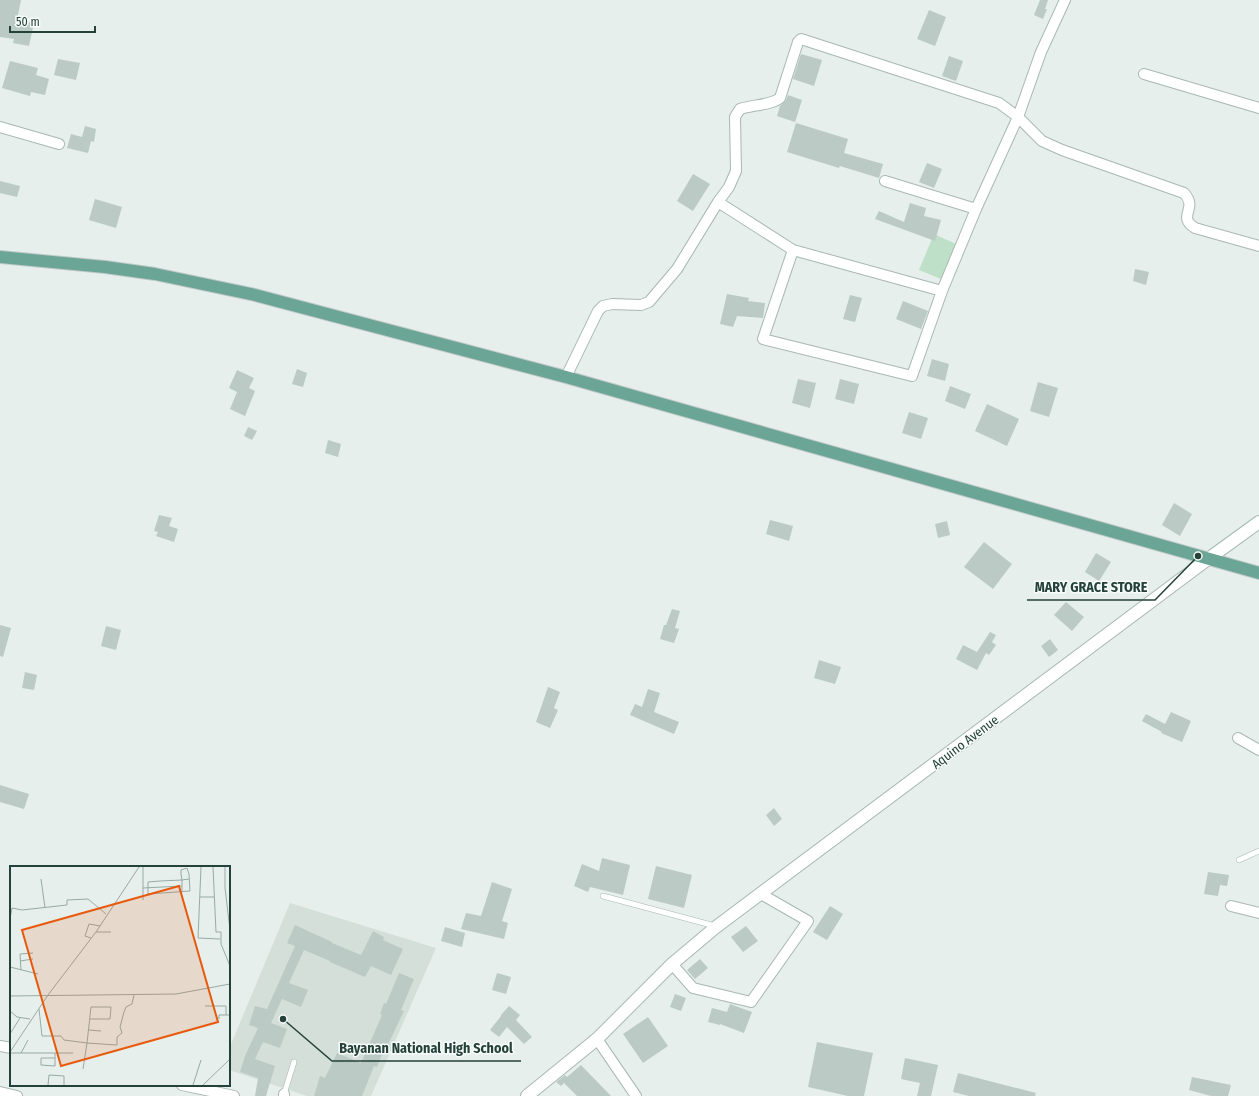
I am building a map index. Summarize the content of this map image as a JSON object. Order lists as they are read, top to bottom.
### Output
{
  "streets": {
    "street": ["Aquino Avenue"]
  },
  "places": ["MARY GRACE STORE", "Bayanan National High School"],
  "scale_bar": "50 m"
}
